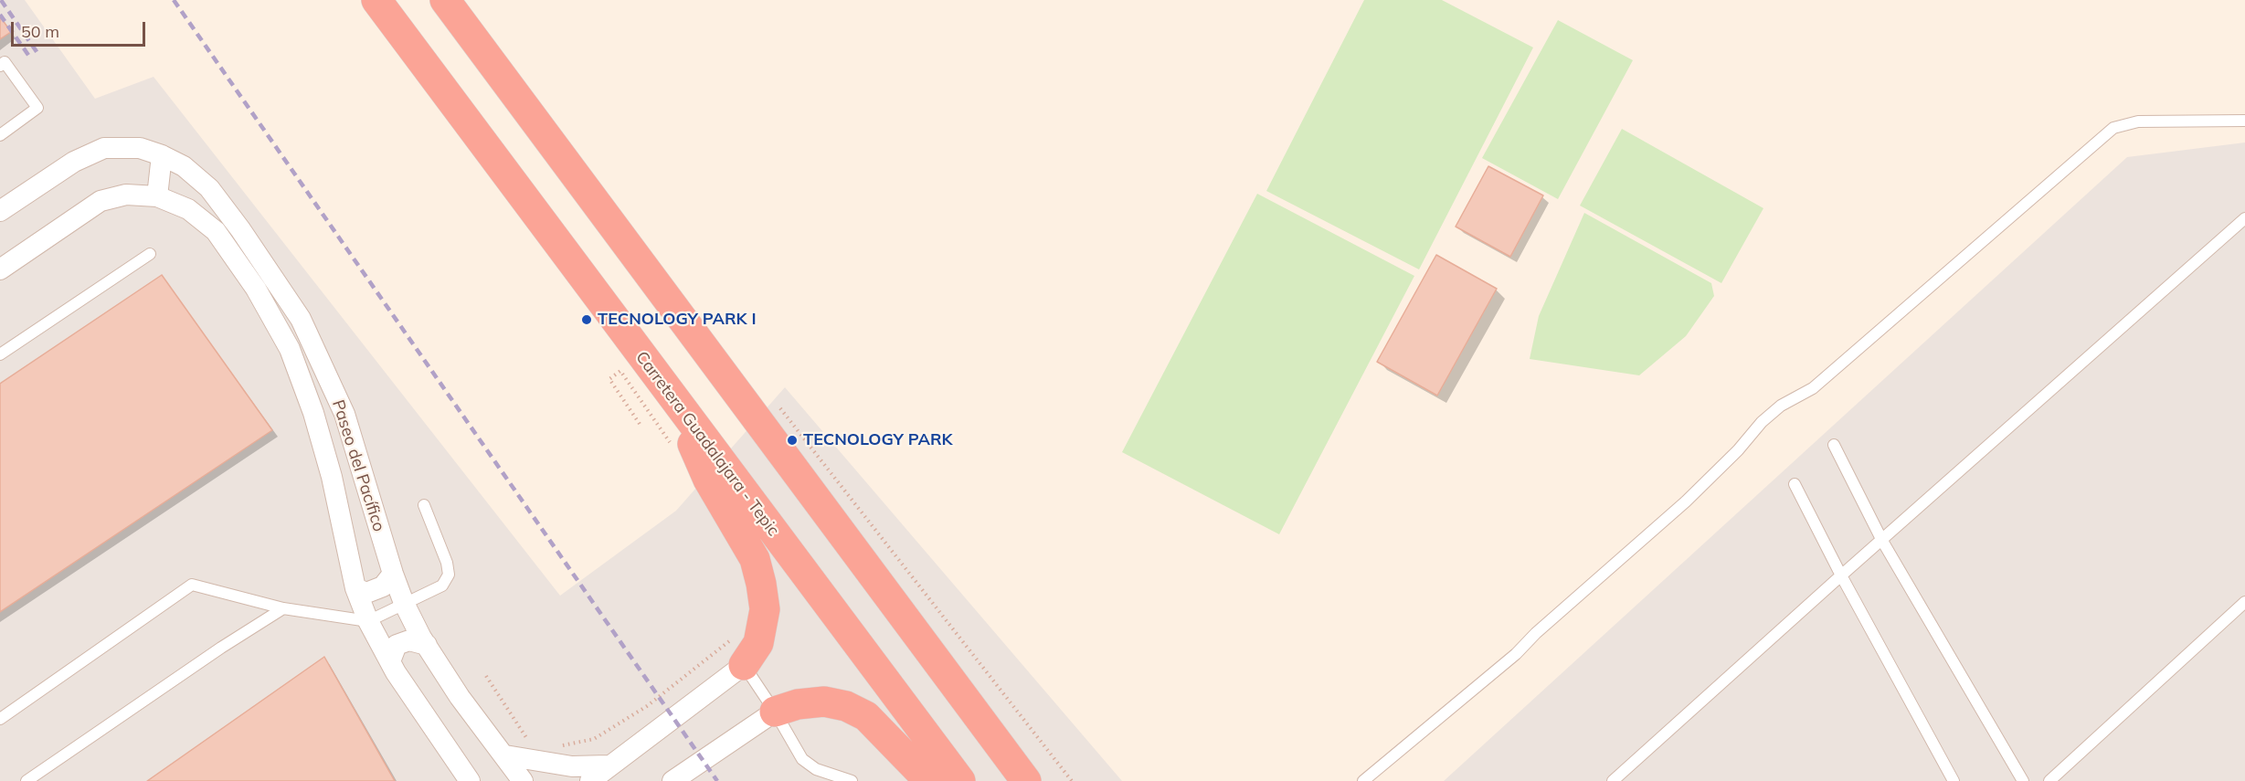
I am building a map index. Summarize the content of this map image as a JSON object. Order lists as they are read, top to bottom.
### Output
{
  "streets": {
    "highway": ["Carretera Guadalajara - Tepic"],
    "street": ["Paseo del Pacífico"]
  },
  "places": ["TECNOLOGY PARK I", "TECNOLOGY PARK"],
  "scale_bar": "50 m"
}
